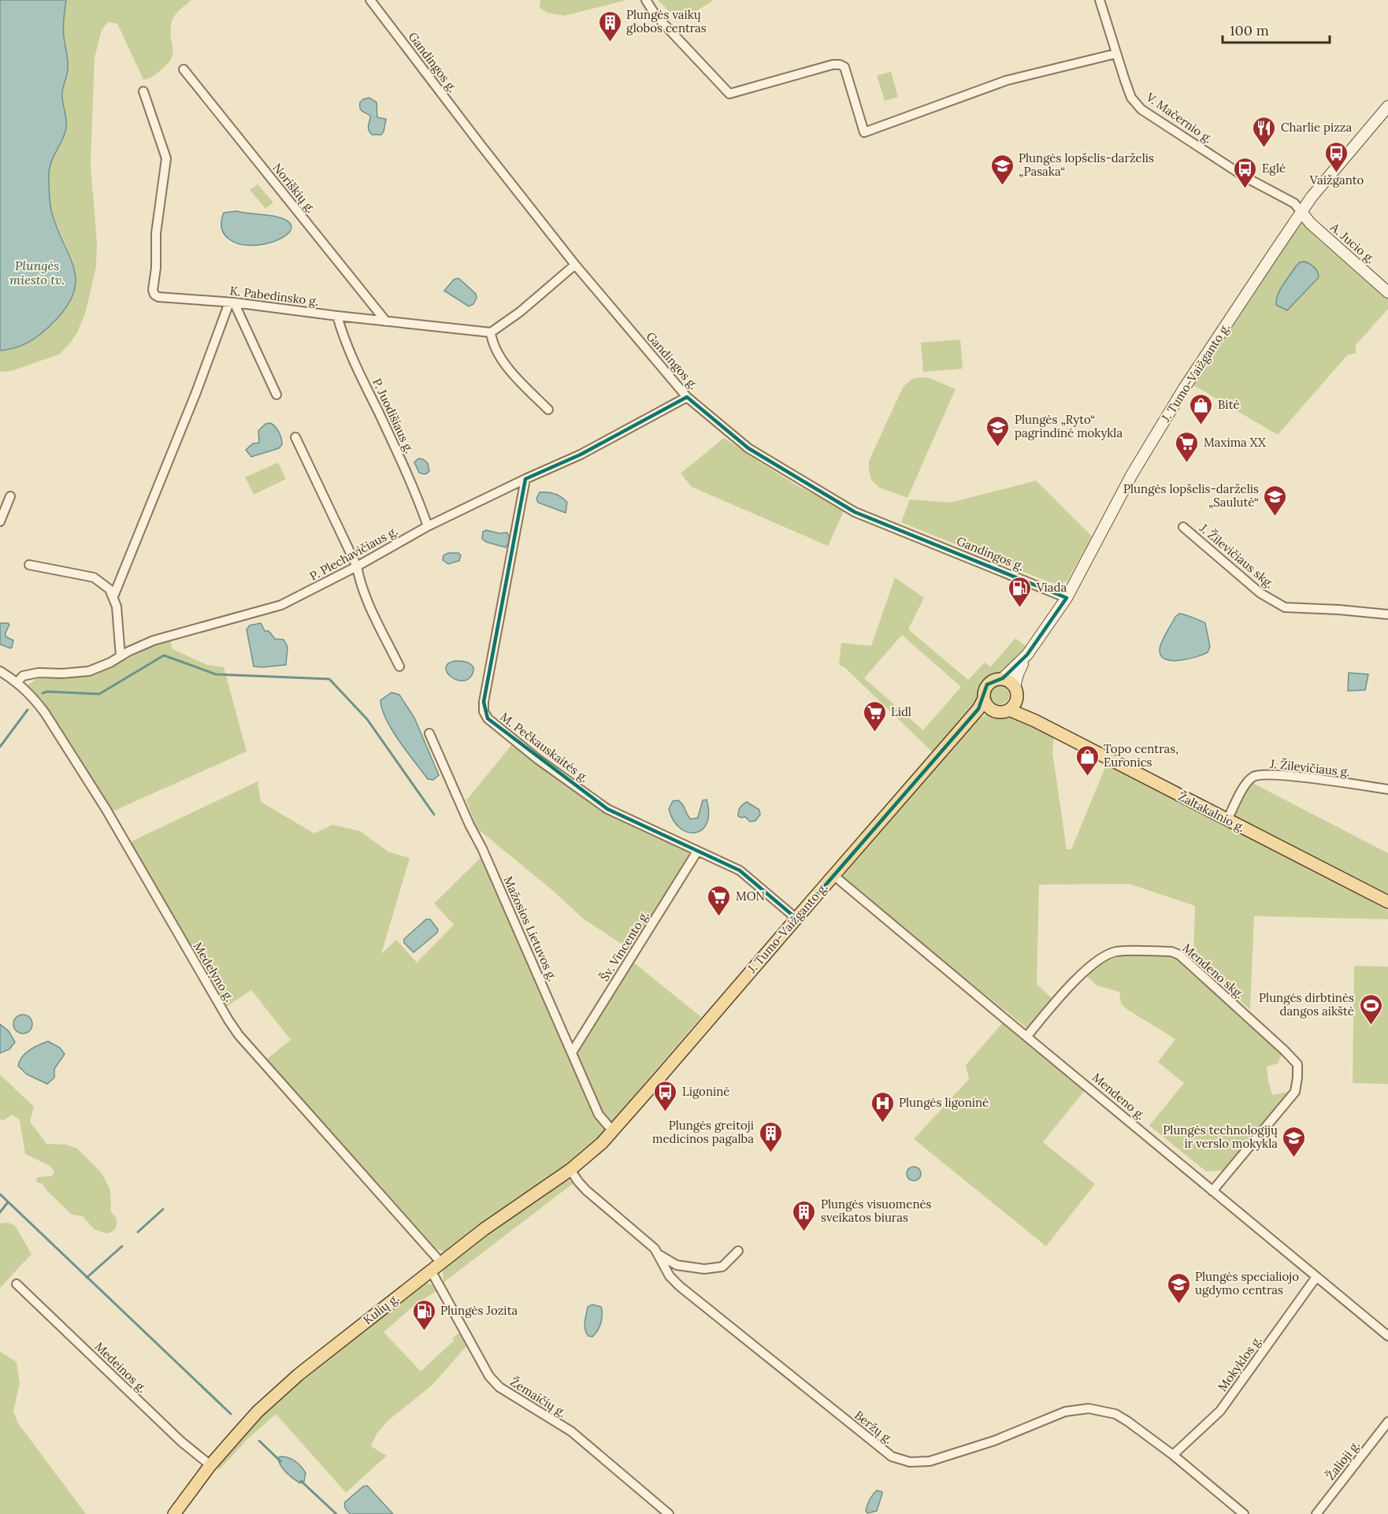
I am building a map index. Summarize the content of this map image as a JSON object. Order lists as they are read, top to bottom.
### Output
{
  "streets": {
    "main road": [
      "A. Jucio g.",
      "J. Tumo-Vaižganto g.",
      "Žaltakalnio g.",
      "Kulių g."
    ],
    "street": [
      "Gandingos g.",
      "V. Mačernio g.",
      "Noriškių g.",
      "K. Pabedinsko g.",
      "P. Juodišiaus g.",
      "P. Plechavičiaus g.",
      "J. Žilevičiaus skg.",
      "M. Pečkauskaitės g.",
      "J. Žilevičiaus g.",
      "Mažosios Lietuvos g.",
      "Šv. Vincento g.",
      "Mendeno skg.",
      "Medelyno g.",
      "Mendeno g.",
      "Mokyklos g.",
      "Medeinos g.",
      "Žemaičių g.",
      "Beržų g.",
      "Žalioji g."
    ]
  },
  "crossings": [
    ["Gandingos g.", "J. Tumo-Vaižganto g."],
    ["Gandingos g.", "P. Plechavičiaus g."],
    ["V. Mačernio g.", "A. Jucio g."],
    ["V. Mačernio g.", "J. Tumo-Vaižganto g."],
    ["Noriškių g.", "K. Pabedinsko g."],
    ["A. Jucio g.", "J. Tumo-Vaižganto g."],
    ["K. Pabedinsko g.", "P. Juodišiaus g."],
    ["J. Tumo-Vaižganto g.", "M. Pečkauskaitės g."],
    ["J. Tumo-Vaižganto g.", "Žaltakalnio g."],
    ["J. Tumo-Vaižganto g.", "Mažosios Lietuvos g."],
    ["J. Tumo-Vaižganto g.", "Mendeno g."],
    ["J. Tumo-Vaižganto g.", "Kulių g."],
    ["P. Juodišiaus g.", "P. Plechavičiaus g."],
    ["P. Plechavičiaus g.", "M. Pečkauskaitės g."],
    ["P. Plechavičiaus g.", "Medelyno g."],
    ["M. Pečkauskaitės g.", "Šv. Vincento g."],
    ["J. Žilevičiaus g.", "Žaltakalnio g."],
    ["Mažosios Lietuvos g.", "Šv. Vincento g."],
    ["Mažosios Lietuvos g.", "Kulių g."],
    ["Mendeno skg.", "Mendeno g."],
    ["Medelyno g.", "Kulių g."],
    ["Mendeno g.", "Mokyklos g."],
    ["Kulių g.", "Medeinos g."],
    ["Kulių g.", "Žemaičių g."],
    ["Kulių g.", "Beržų g."],
    ["Mokyklos g.", "Beržų g."]
  ],
  "water": ["Plungės miesto tv."],
  "places": {
    "building": ["Plungės vaikų globos centras", "Plungės greitoji medicinos pagalba", "Plungės visuomenės sveikatos biuras"],
    "restaurant": ["Charlie pizza"],
    "bus stop": ["Vaižganto", "Eglė", "Ligoninė"],
    "school or university": [
      "Plungės lopšelis-darželis „Pasaka“",
      "Plungės „Ryto“ pagrindinė mokykla",
      "Plungės lopšelis-darželis „Saulutė“",
      "Plungės technologijų ir verslo mokykla",
      "Plungės specialiojo ugdymo centras"
    ],
    "shop": ["Bitė", "Topo centras, Euronics"],
    "supermarket": ["Maxima XX", "Lidl", "MON"],
    "fuel station": ["Viada", "Plungės Jozita"],
    "sports": ["Plungės dirbtinės dangos aikštė"],
    "hospital": ["Plungės ligoninė"]
  },
  "scale_bar": "100 m"
}
